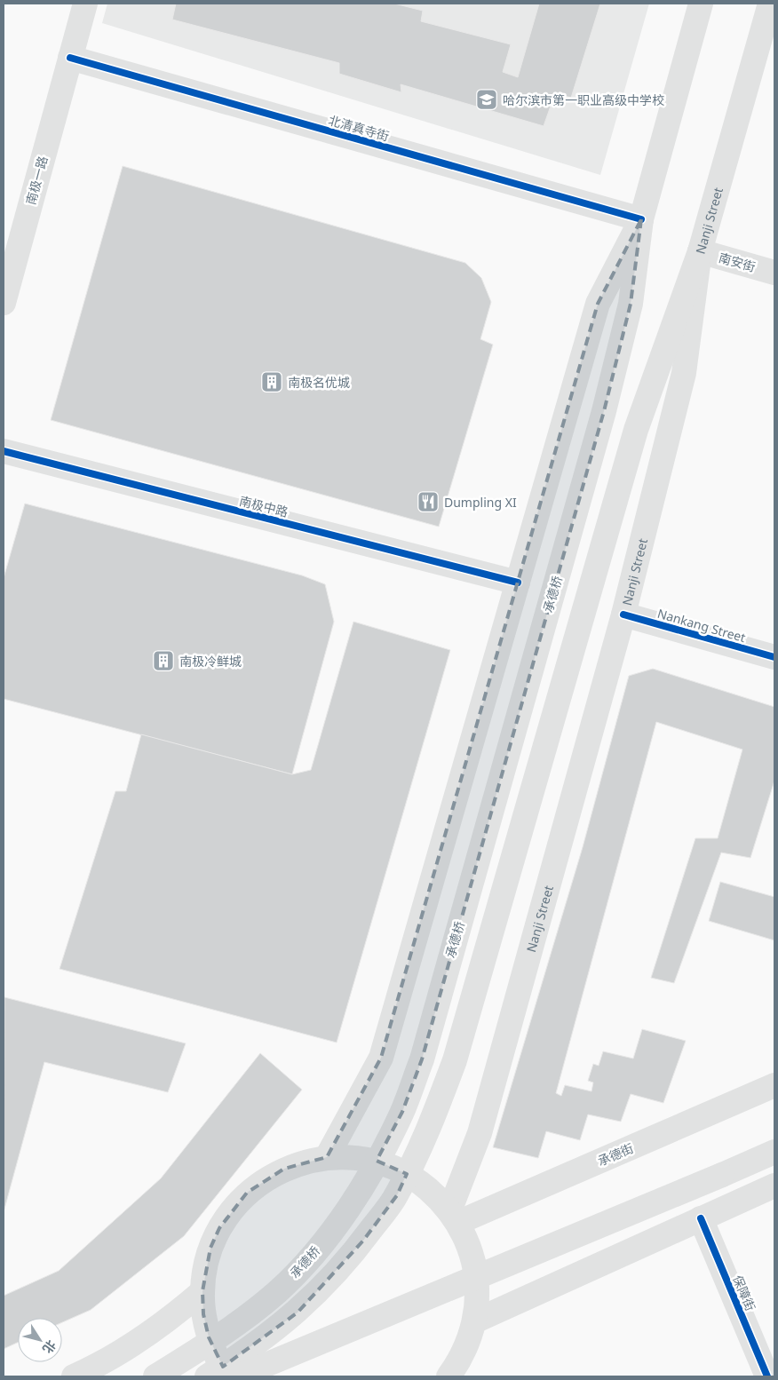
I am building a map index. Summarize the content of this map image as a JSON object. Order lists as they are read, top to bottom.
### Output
{
  "streets": {
    "main road": [
      "北清真寺街",
      "南极一路",
      "Nanji Street",
      "南安街",
      "南极中路",
      "承德桥",
      "Nankang Street",
      "承德街",
      "保障街"
    ]
  },
  "crossings": [
    ["北清真寺街", "南极一路"],
    ["北清真寺街", "承德桥"],
    ["Nanji Street", "南安街"],
    ["Nanji Street", "Nankang Street"],
    ["Nanji Street", "承德街"]
  ],
  "places": {
    "school or university": ["哈尔滨市第一职业高级中学校"],
    "building": ["南极名优城", "南极冷鲜城"],
    "restaurant": ["Dumpling XI"]
  },
  "north": "bottom right"
}
